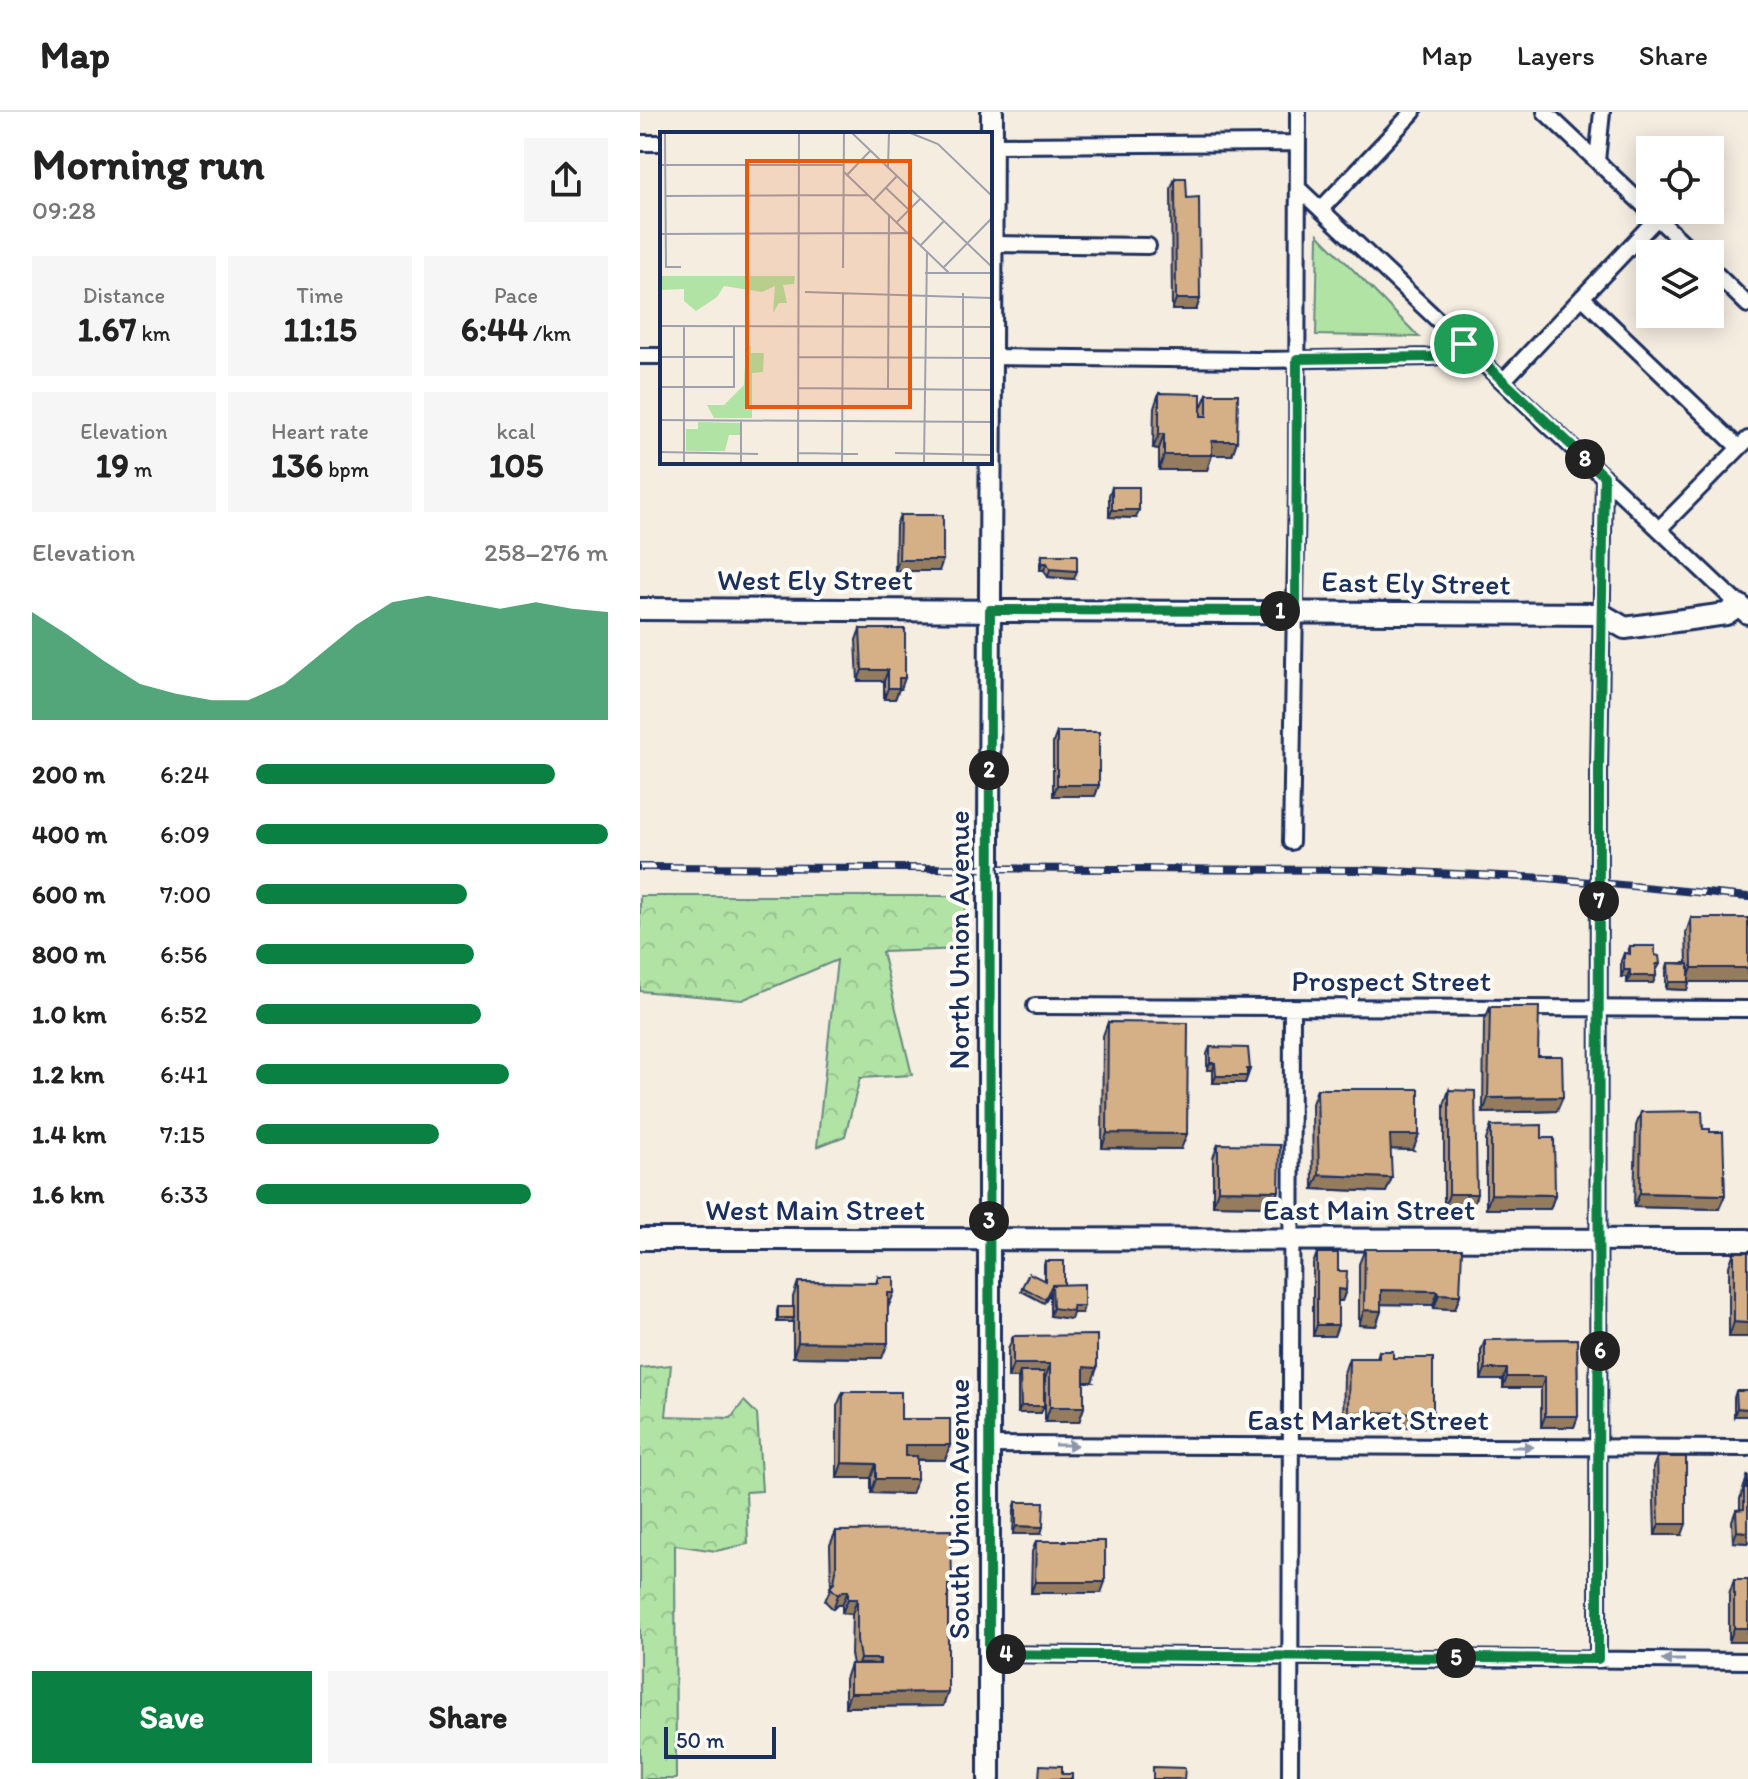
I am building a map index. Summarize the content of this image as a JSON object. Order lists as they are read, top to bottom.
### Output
{
  "streets": {
    "street": [
      "West Ely Street",
      "East Ely Street",
      "North Union Avenue",
      "Prospect Street",
      "West Main Street",
      "East Main Street",
      "East Market Street",
      "South Union Avenue"
    ]
  },
  "crossings": [
    ["West Ely Street", "East Ely Street"],
    ["West Ely Street", "North Union Avenue"],
    ["East Ely Street", "North Union Avenue"],
    ["North Union Avenue", "West Main Street"],
    ["North Union Avenue", "East Main Street"],
    ["North Union Avenue", "South Union Avenue"],
    ["West Main Street", "East Main Street"],
    ["West Main Street", "South Union Avenue"],
    ["East Main Street", "South Union Avenue"],
    ["East Market Street", "South Union Avenue"]
  ],
  "one_way": ["East Market Street"],
  "scale_bar": "50 m",
  "page": {
    "header": "Map",
    "nav": ["Map", "Layers", "Share"],
    "heading": ["Morning run", "09:28"],
    "stats": [
      ["Distance", "1.67 km"],
      ["Time", "11:15"],
      ["Pace", "6:44 /km"],
      ["Elevation", "19 m"],
      ["Heart rate", "136 bpm"],
      ["kcal", "105"]
    ],
    "pins": [
      "8",
      "1",
      "2",
      "7",
      "3",
      "6",
      "4",
      "5"
    ],
    "chart": ["Elevation", "258–276 m"],
    "list": [
      {
        "name": "200 m",
        "note": "6:24"
      },
      {
        "name": "400 m",
        "note": "6:09"
      },
      {
        "name": "600 m",
        "note": "7:00"
      },
      {
        "name": "800 m",
        "note": "6:56"
      },
      {
        "name": "1.0 km",
        "note": "6:52"
      },
      {
        "name": "1.2 km",
        "note": "6:41"
      },
      {
        "name": "1.4 km",
        "note": "7:15"
      },
      {
        "name": "1.6 km",
        "note": "6:33"
      }
    ],
    "buttons": ["Save", "Share"],
    "scale": "50 m"
  }
}
